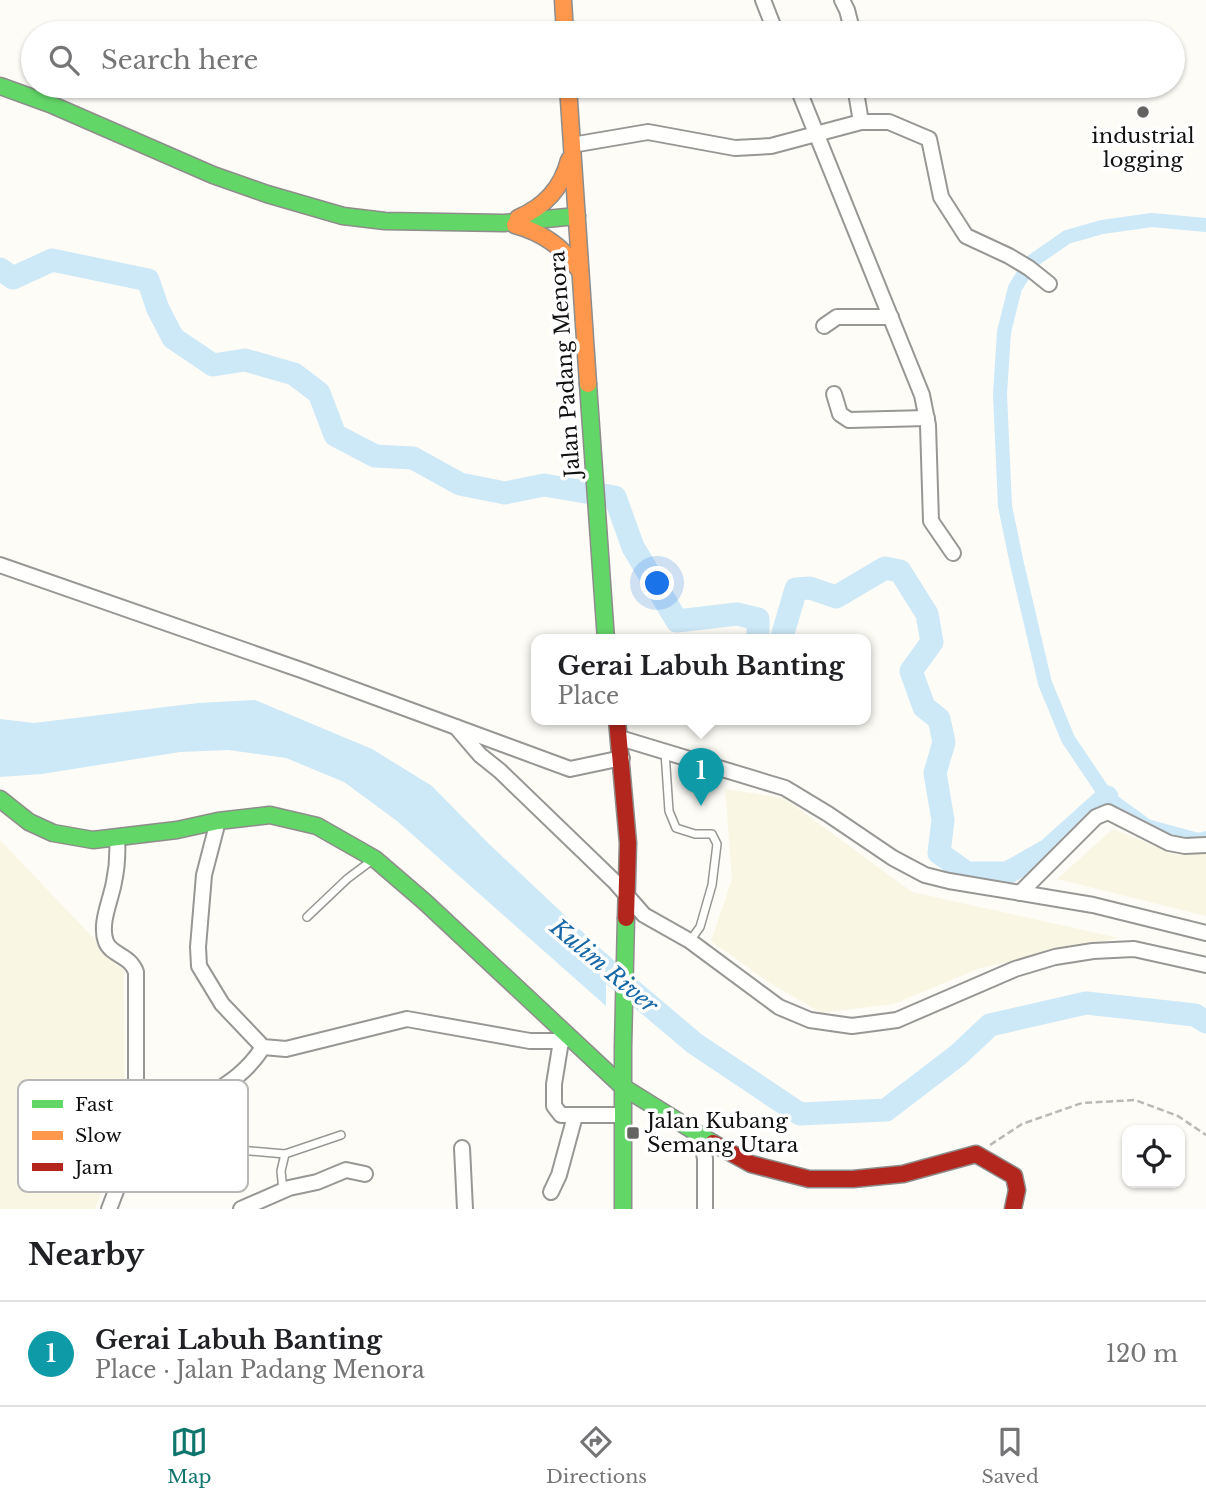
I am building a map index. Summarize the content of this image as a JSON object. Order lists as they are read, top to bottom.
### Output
{
  "streets": {
    "street": ["Jalan Padang Menora"]
  },
  "water": ["Kulim River"],
  "places": {
    "other": ["industrial logging"],
    "transit": ["Jalan Kubang Semang Utara"]
  },
  "legend": ["Fast", "Slow", "Jam"],
  "page": {
    "search": "Search here",
    "popup": ["Gerai Labuh Banting", "Place"],
    "pins": "1",
    "heading": "Nearby",
    "list": [
      {
        "mark": "1",
        "name": "Gerai Labuh Banting",
        "note": "Place · Jalan Padang Menora",
        "value": "120 m"
      }
    ],
    "nav": ["Map", "Directions", "Saved"]
  }
}
